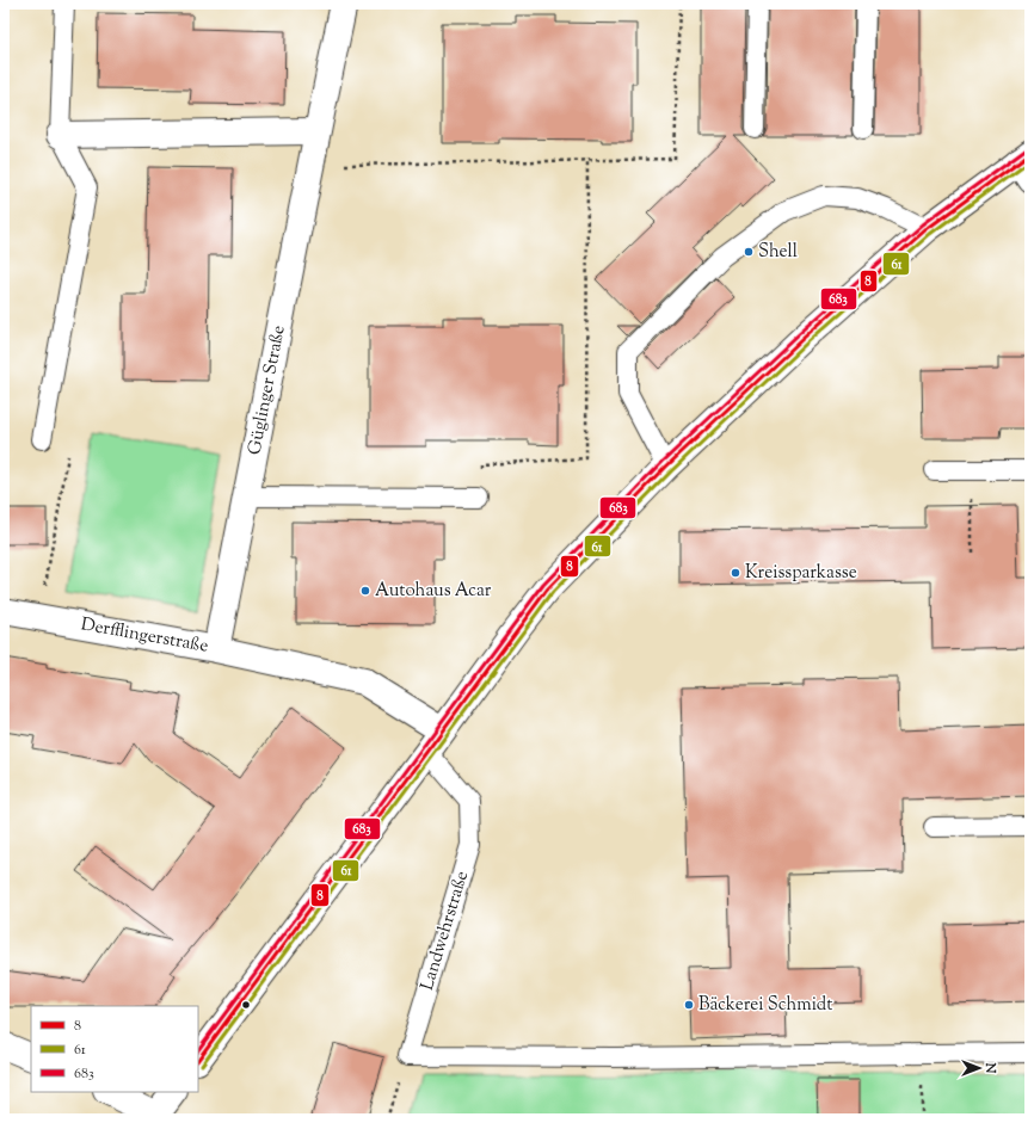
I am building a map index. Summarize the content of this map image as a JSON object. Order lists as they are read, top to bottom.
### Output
{
  "streets": {
    "street": ["Güglinger Straße", "Derfflingerstraße"],
    "lane": ["Landwehrstraße"]
  },
  "crossings": [
    ["Güglinger Straße", "Derfflingerstraße"]
  ],
  "places": [
    "Shell",
    "Kreissparkasse",
    "Autohaus Acar",
    "Bäckerei Schmidt"
  ],
  "lines": ["transit line 683", "transit line 8", "transit line 61"],
  "legend": ["8", "61", "683"],
  "north": "right"
}
